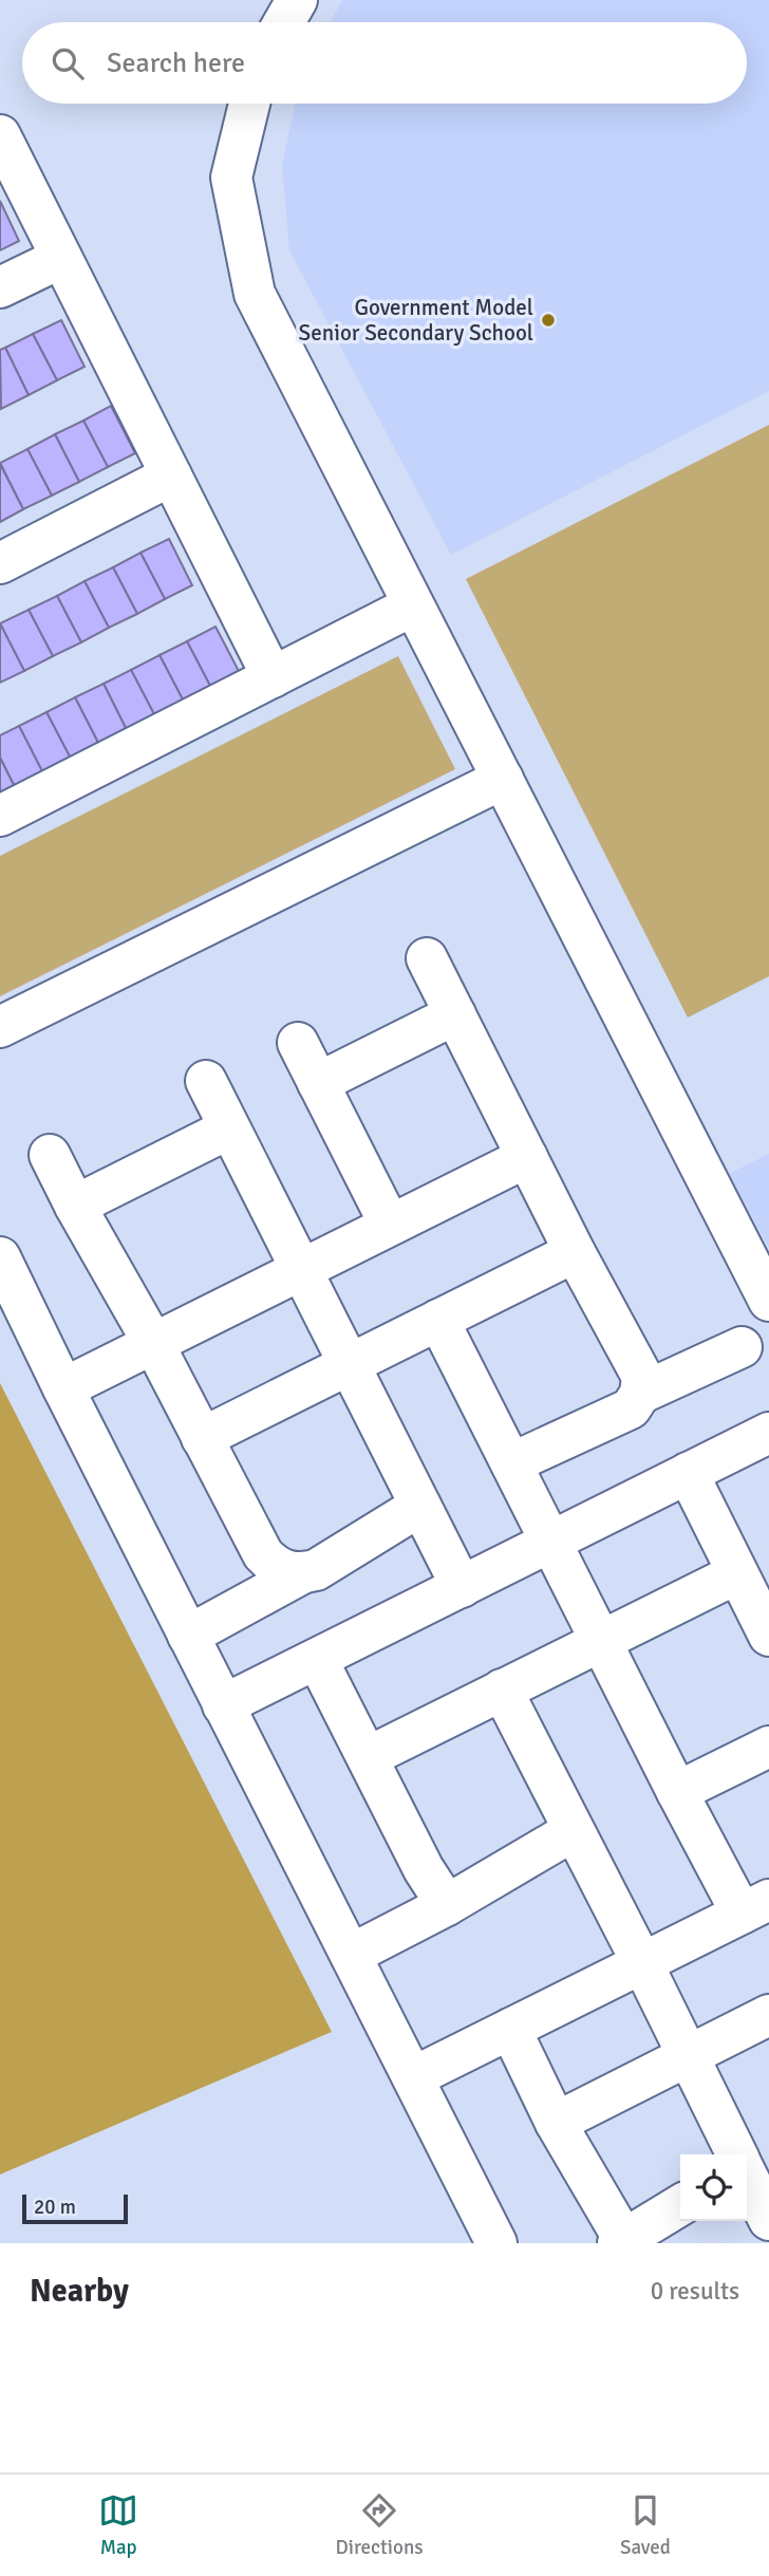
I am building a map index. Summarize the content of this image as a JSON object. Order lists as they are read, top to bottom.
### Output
{
  "places": ["Government Model Senior Secondary School"],
  "scale_bar": "20 m",
  "page": {
    "search": "Search here",
    "scale": "20 m",
    "heading": ["Nearby", "0 results"],
    "nav": ["Map", "Directions", "Saved"]
  }
}
